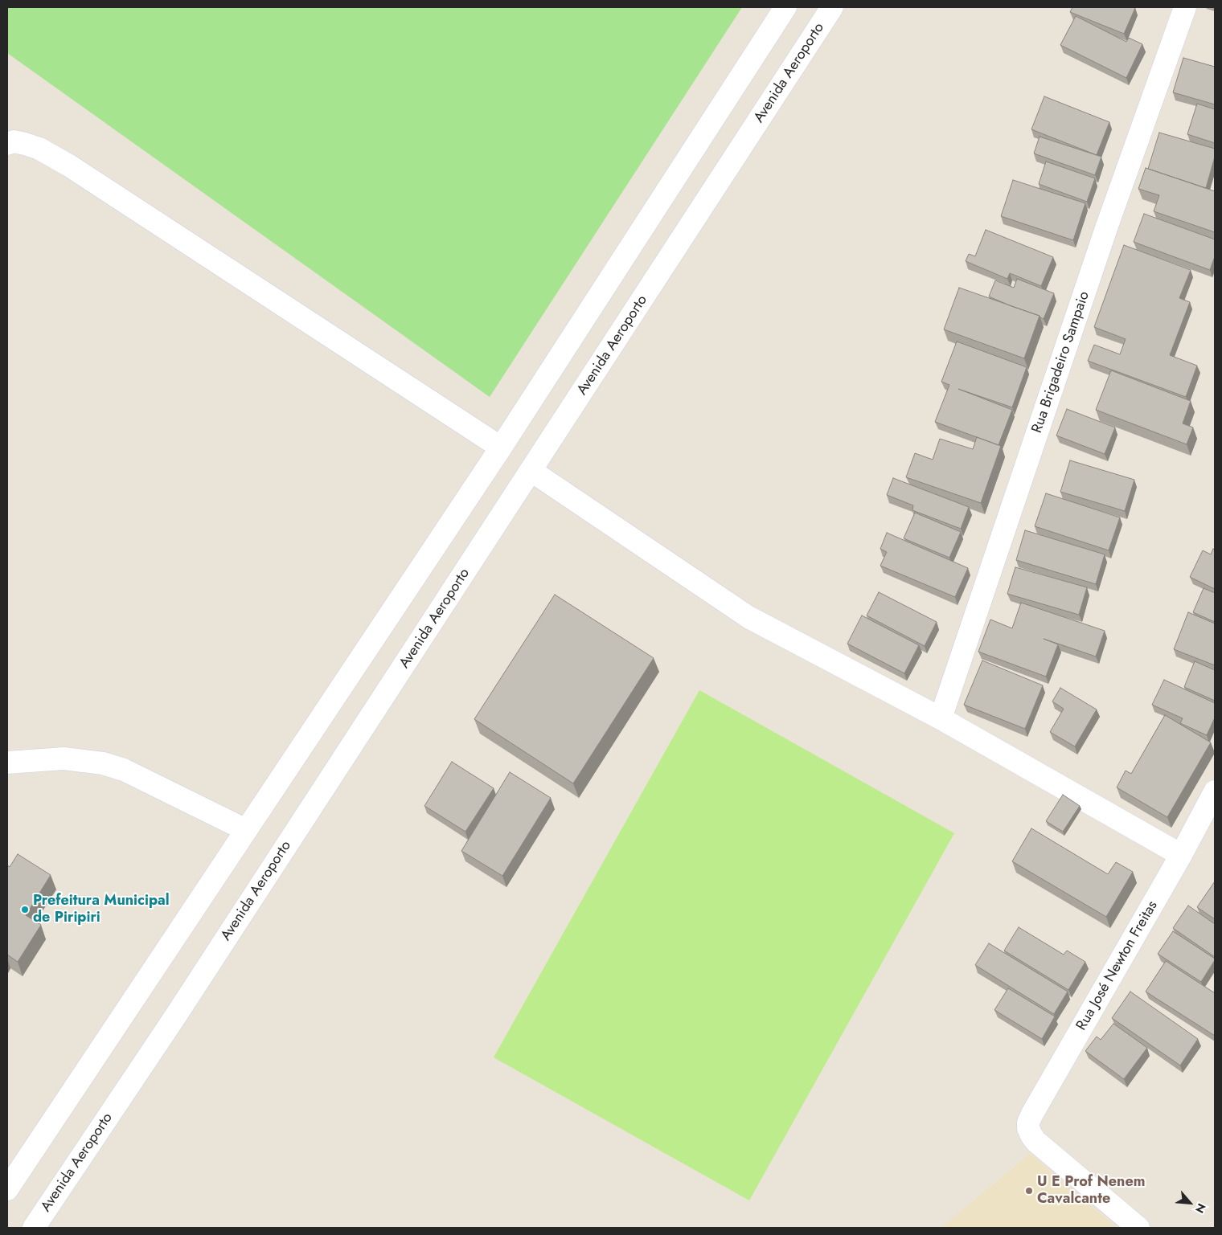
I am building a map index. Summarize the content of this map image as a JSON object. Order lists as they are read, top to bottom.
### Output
{
  "streets": {
    "street": ["Avenida Aeroporto", "Rua Brigadeiro Sampaio", "Rua José Newton Freitas"]
  },
  "places": ["Prefeitura Municipal de Piripiri", "U E Prof Nenem Cavalcante"],
  "north": "bottom right"
}
